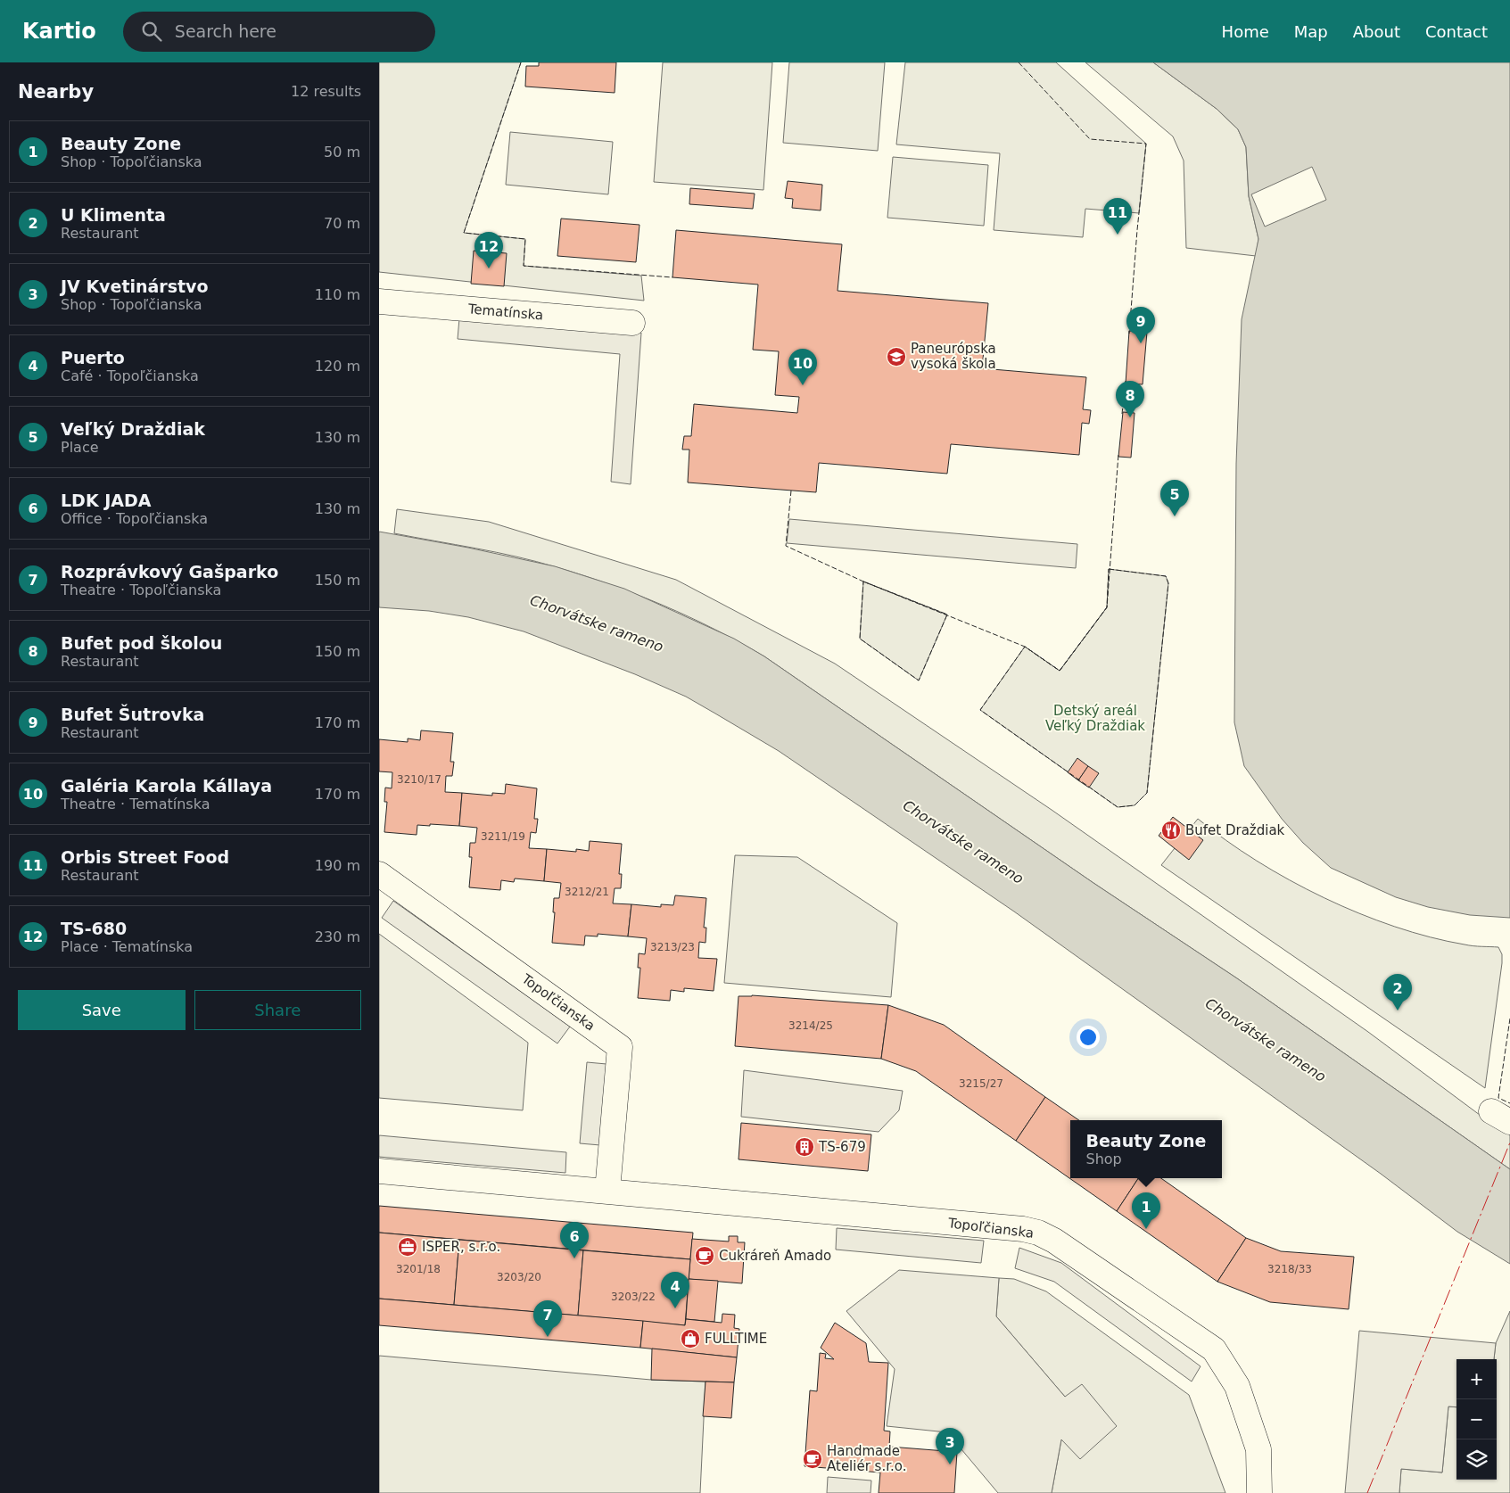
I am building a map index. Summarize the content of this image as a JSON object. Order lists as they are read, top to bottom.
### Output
{
  "streets": {
    "street": ["Tematínska", "Topoľčianska"]
  },
  "water": ["Chorvátske rameno"],
  "parks": ["Detský areál Veľký Draždiak"],
  "places": {
    "school or university": ["Paneurópska vysoká škola"],
    "restaurant": ["Bufet Draždiak"],
    "building": ["TS-679"],
    "office": ["ISPER, s.r.o."],
    "cafe": ["Cukráreň Amado", "Handmade Ateliér s.r.o."],
    "shop": ["FULLTIME"]
  },
  "house_numbers": [
    "3210/17",
    "3211/19",
    "3212/21",
    "3213/23",
    "3214/25",
    "3215/27",
    "3201/18",
    "3218/33",
    "3203/20",
    "3203/22"
  ],
  "page": {
    "header": "Kartio",
    "search": "Search here",
    "nav": [
      "Home",
      "Map",
      "About",
      "Contact"
    ],
    "heading": ["Nearby", "12 results"],
    "list": [
      {
        "mark": "1",
        "name": "Beauty Zone",
        "note": "Shop · Topoľčianska",
        "value": "50 m"
      },
      {
        "mark": "2",
        "name": "U Klimenta",
        "note": "Restaurant",
        "value": "70 m"
      },
      {
        "mark": "3",
        "name": "JV Kvetinárstvo",
        "note": "Shop · Topoľčianska",
        "value": "110 m"
      },
      {
        "mark": "4",
        "name": "Puerto",
        "note": "Café · Topoľčianska",
        "value": "120 m"
      },
      {
        "mark": "5",
        "name": "Veľký Draždiak",
        "note": "Place",
        "value": "130 m"
      },
      {
        "mark": "6",
        "name": "LDK JADA",
        "note": "Office · Topoľčianska",
        "value": "130 m"
      },
      {
        "mark": "7",
        "name": "Rozprávkový Gašparko",
        "note": "Theatre · Topoľčianska",
        "value": "150 m"
      },
      {
        "mark": "8",
        "name": "Bufet pod školou",
        "note": "Restaurant",
        "value": "150 m"
      },
      {
        "mark": "9",
        "name": "Bufet Šutrovka",
        "note": "Restaurant",
        "value": "170 m"
      },
      {
        "mark": "10",
        "name": "Galéria Karola Kállaya",
        "note": "Theatre · Tematínska",
        "value": "170 m"
      },
      {
        "mark": "11",
        "name": "Orbis Street Food",
        "note": "Restaurant",
        "value": "190 m"
      },
      {
        "mark": "12",
        "name": "TS-680",
        "note": "Place · Tematínska",
        "value": "230 m"
      }
    ],
    "pins": [
      "11",
      "12",
      "9",
      "10",
      "8",
      "5",
      "2",
      "1",
      "6",
      "4",
      "7",
      "3"
    ],
    "buttons": ["Save", "Share"],
    "popup": ["Beauty Zone", "Shop"],
    "map_buttons": ["+", "−"]
  }
}
